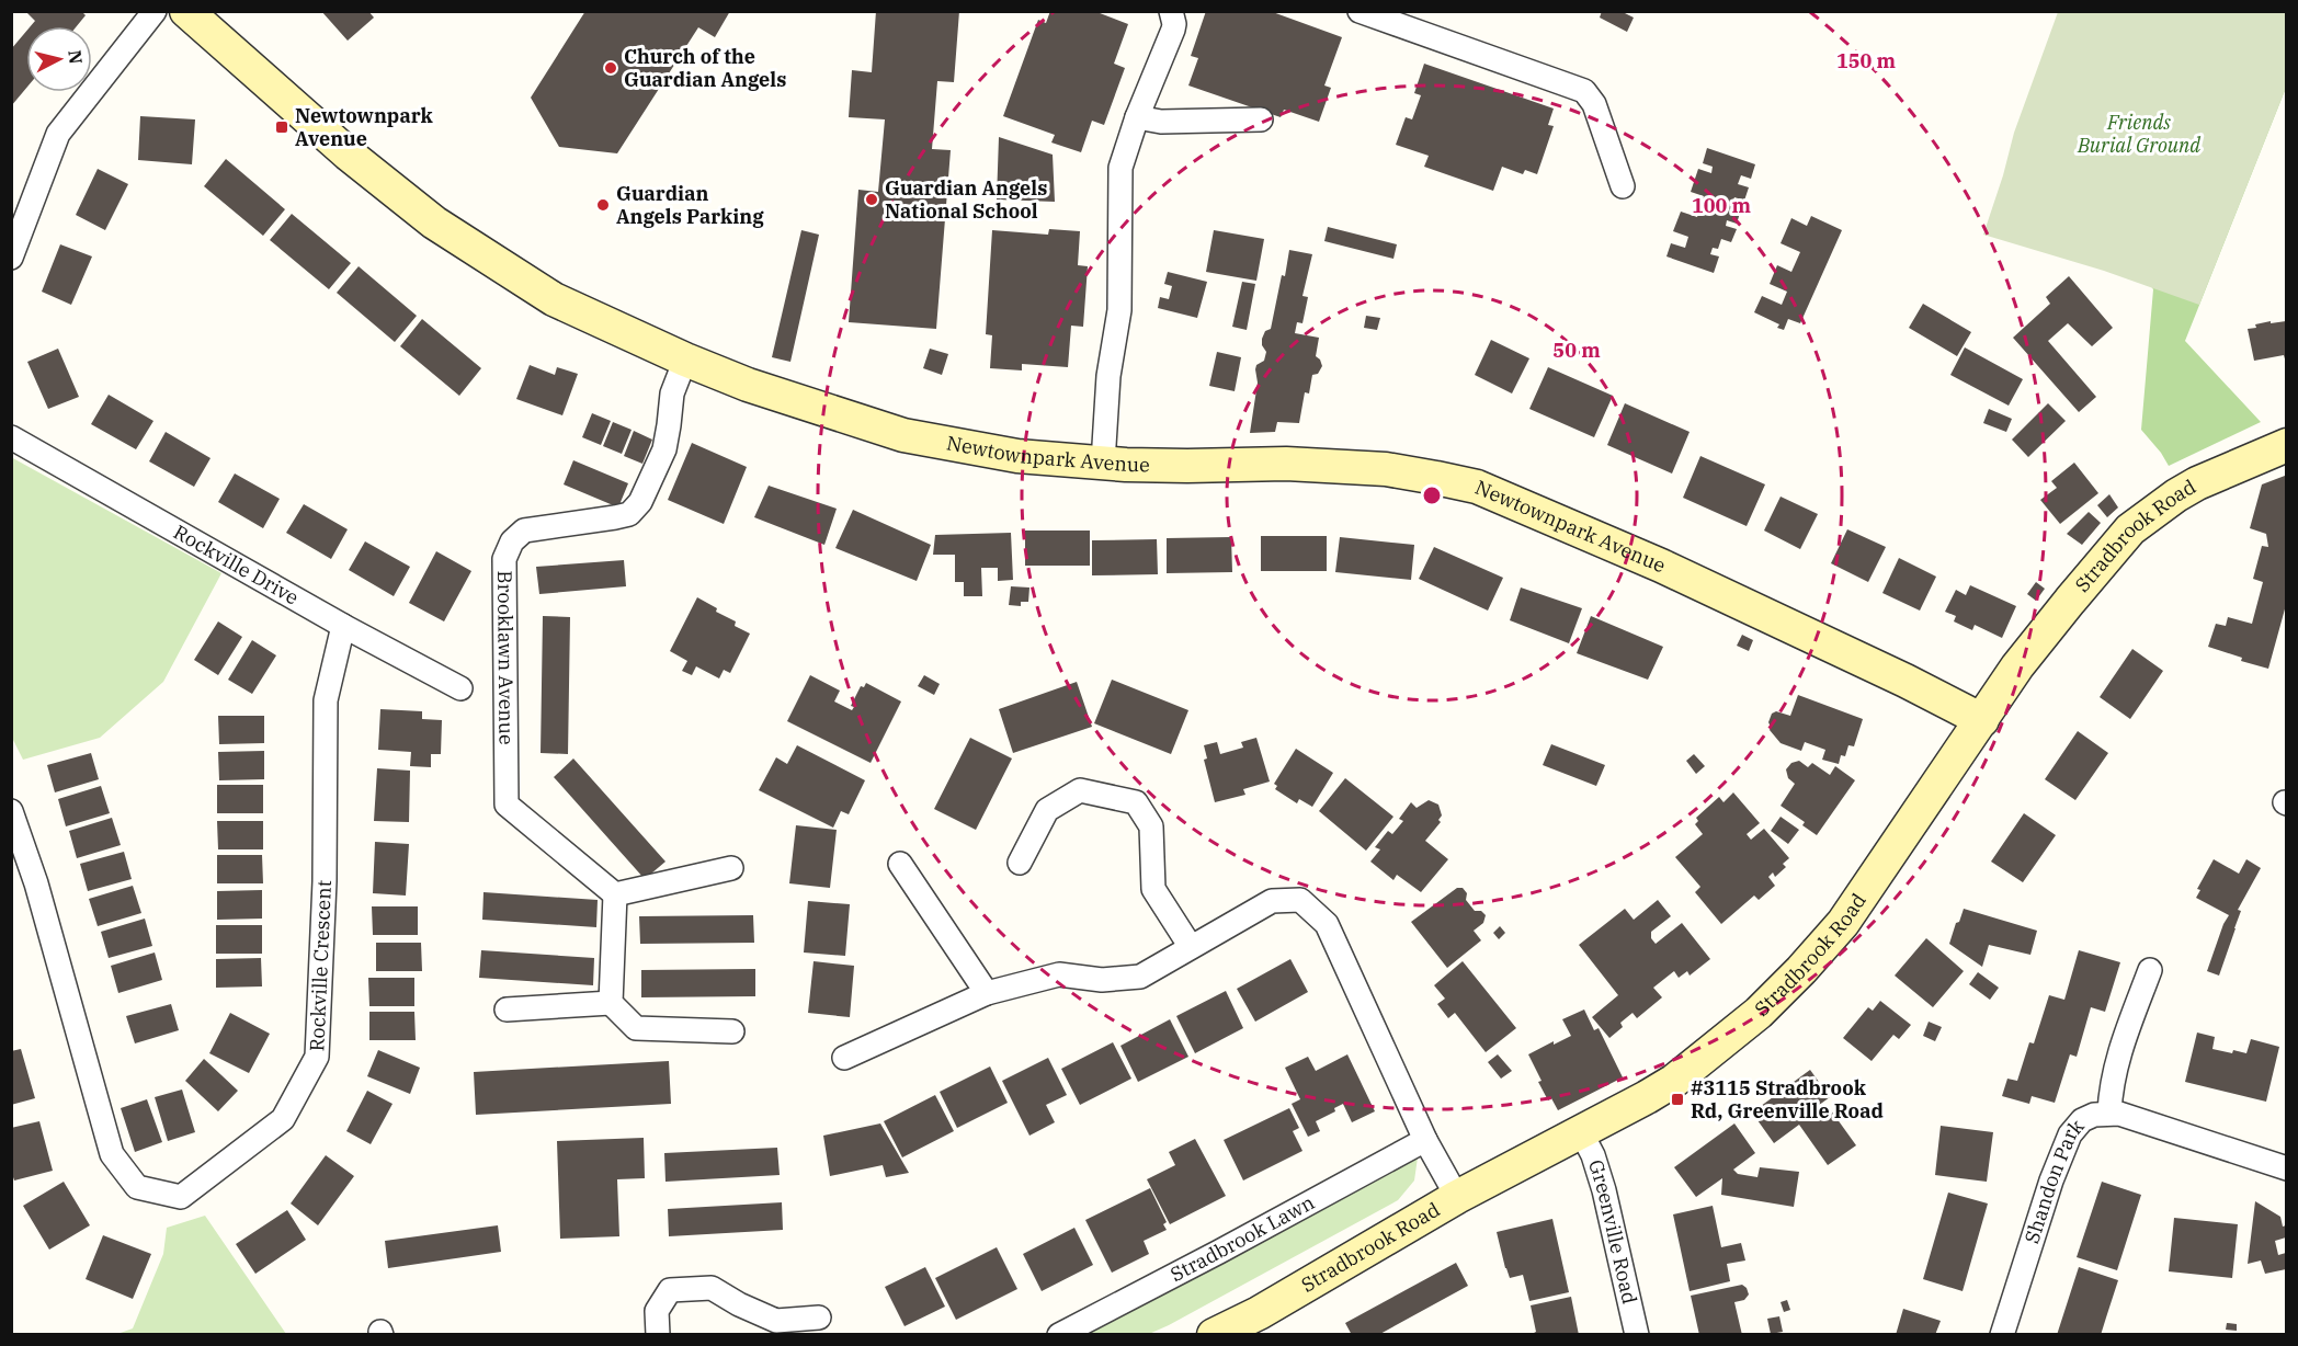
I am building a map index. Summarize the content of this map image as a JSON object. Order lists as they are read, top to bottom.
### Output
{
  "streets": {
    "main road": ["Newtownpark Avenue", "Stradbrook Road"],
    "street": [
      "Rockville Drive",
      "Brooklawn Avenue",
      "Rockville Crescent",
      "Shandon Park",
      "Greenville Road",
      "Stradbrook Lawn"
    ]
  },
  "crossings": [
    ["Newtownpark Avenue", "Stradbrook Road"],
    ["Newtownpark Avenue", "Brooklawn Avenue"],
    ["Stradbrook Road", "Greenville Road"],
    ["Rockville Drive", "Rockville Crescent"]
  ],
  "parks": ["Friends Burial Ground"],
  "places": {
    "other": ["Church of the Guardian Angels", "Guardian Angels National School", "Guardian Angels Parking"],
    "transit": ["Newtownpark Avenue", "#3115 Stradbrook Rd, Greenville Road"]
  },
  "north": "right",
  "rings": ["150 m", "100 m", "50 m"]
}
